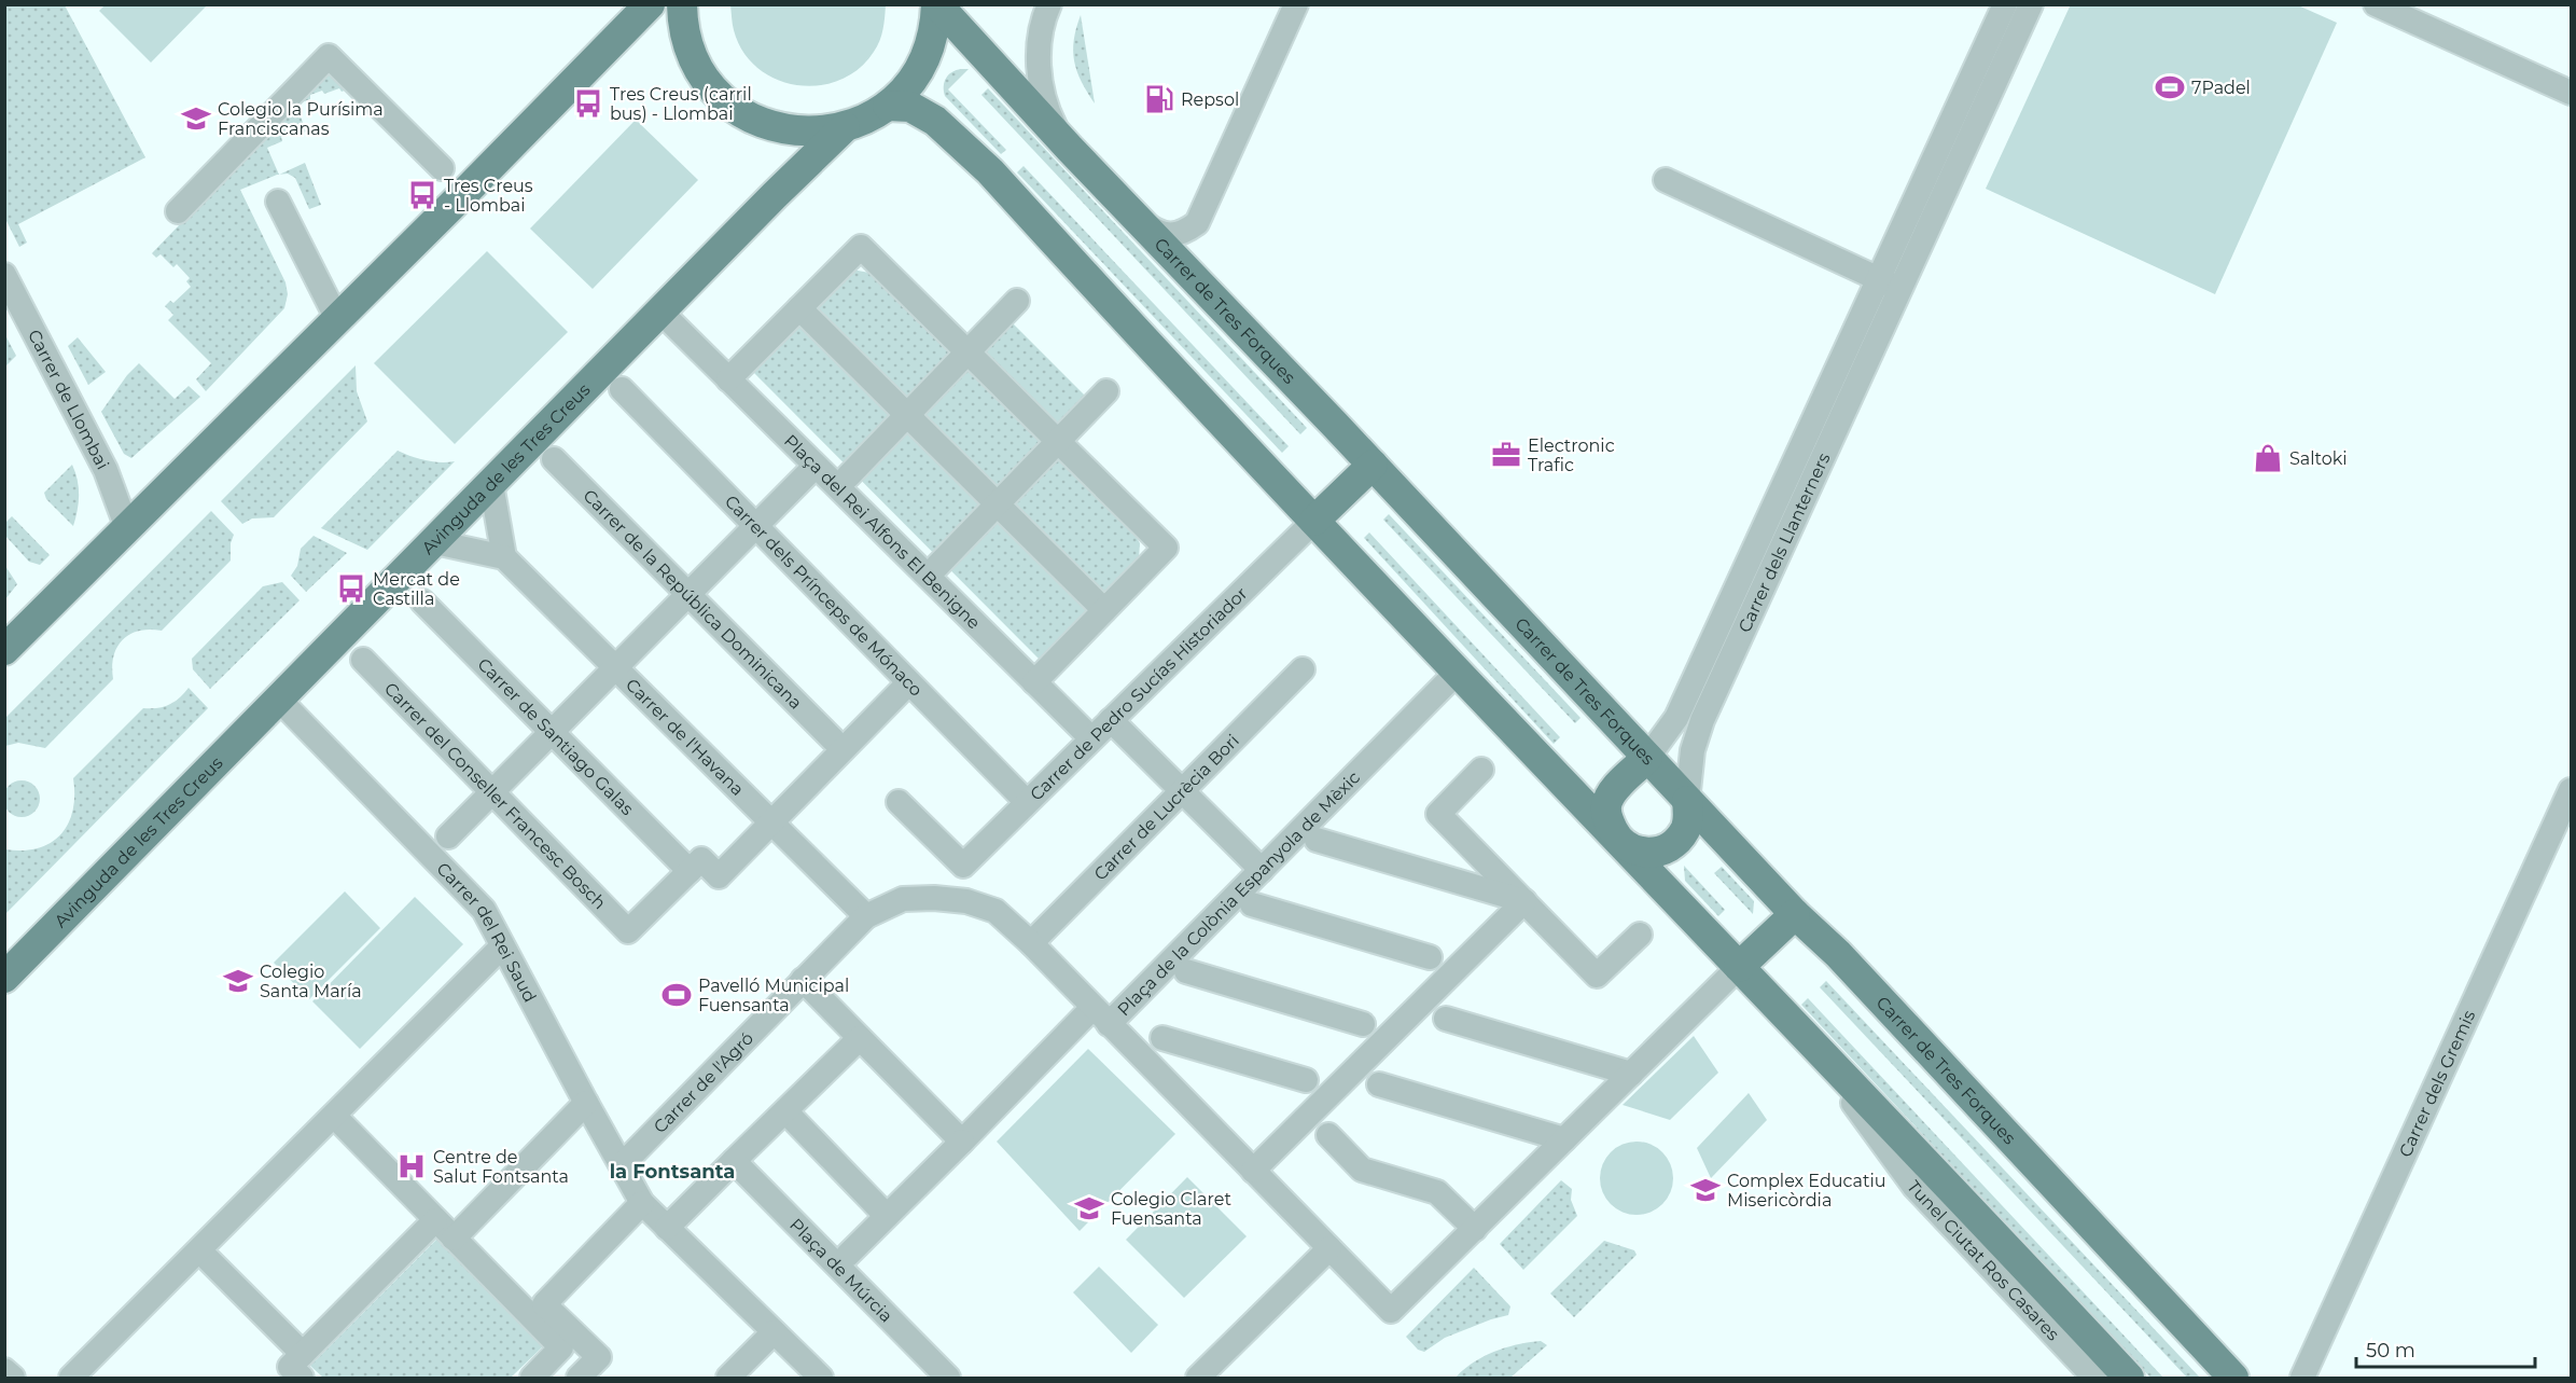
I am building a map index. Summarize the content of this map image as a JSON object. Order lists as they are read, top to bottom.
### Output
{
  "streets": {
    "main road": ["Carrer de Tres Forques", "Avinguda de les Tres Creus"],
    "street": [
      "Carrer de Llombai",
      "Plaça del Rei Alfons El Benigne",
      "Carrer dels Llanterners",
      "Carrer dels Prínceps de Mónaco",
      "Carrer de la República Dominicana",
      "Carrer de Pedro Sucías Historiador",
      "Carrer de Santiago Galas",
      "Carrer de l'Havana",
      "Carrer del Conseller Francesc Bosch",
      "Carrer de Lucrècia Bori",
      "Plaça de la Colònia Espanyola de Mèxic",
      "Carrer del Rei Saud",
      "Carrer de l'Agró",
      "Carrer dels Gremis",
      "Tunel Ciutat Ros Casares",
      "Plaça de Múrcia"
    ]
  },
  "crossings": [
    ["Carrer de Tres Forques", "Carrer dels Llanterners"],
    ["Avinguda de les Tres Creus", "Plaça del Rei Alfons El Benigne"],
    ["Avinguda de les Tres Creus", "Carrer del Rei Saud"],
    ["Plaça del Rei Alfons El Benigne", "Carrer de Pedro Sucías Historiador"],
    ["Carrer dels Prínceps de Mónaco", "Carrer de Pedro Sucías Historiador"],
    ["Carrer de Santiago Galas", "Carrer del Conseller Francesc Bosch"],
    ["Carrer de l'Havana", "Carrer de l'Agró"],
    ["Plaça de la Colònia Espanyola de Mèxic", "Plaça de Múrcia"],
    ["Carrer del Rei Saud", "Carrer de l'Agró"]
  ],
  "districts": ["la Fontsanta"],
  "places": {
    "sports": ["7Padel", "Pavelló Municipal Fuensanta"],
    "fuel station": ["Repsol"],
    "bus stop": ["Tres Creus (carril bus) - Llombai", "Tres Creus - Llombai", "Mercat de Castilla"],
    "school or university": [
      "Colegio la Purísima Franciscanas",
      "Colegio Santa María",
      "Complex Educatiu Misericòrdia",
      "Colegio Claret Fuensanta"
    ],
    "office": ["Electronic Trafic"],
    "shop": ["Saltoki"],
    "hospital": ["Centre de Salut Fontsanta"]
  },
  "scale_bar": "50 m"
}
